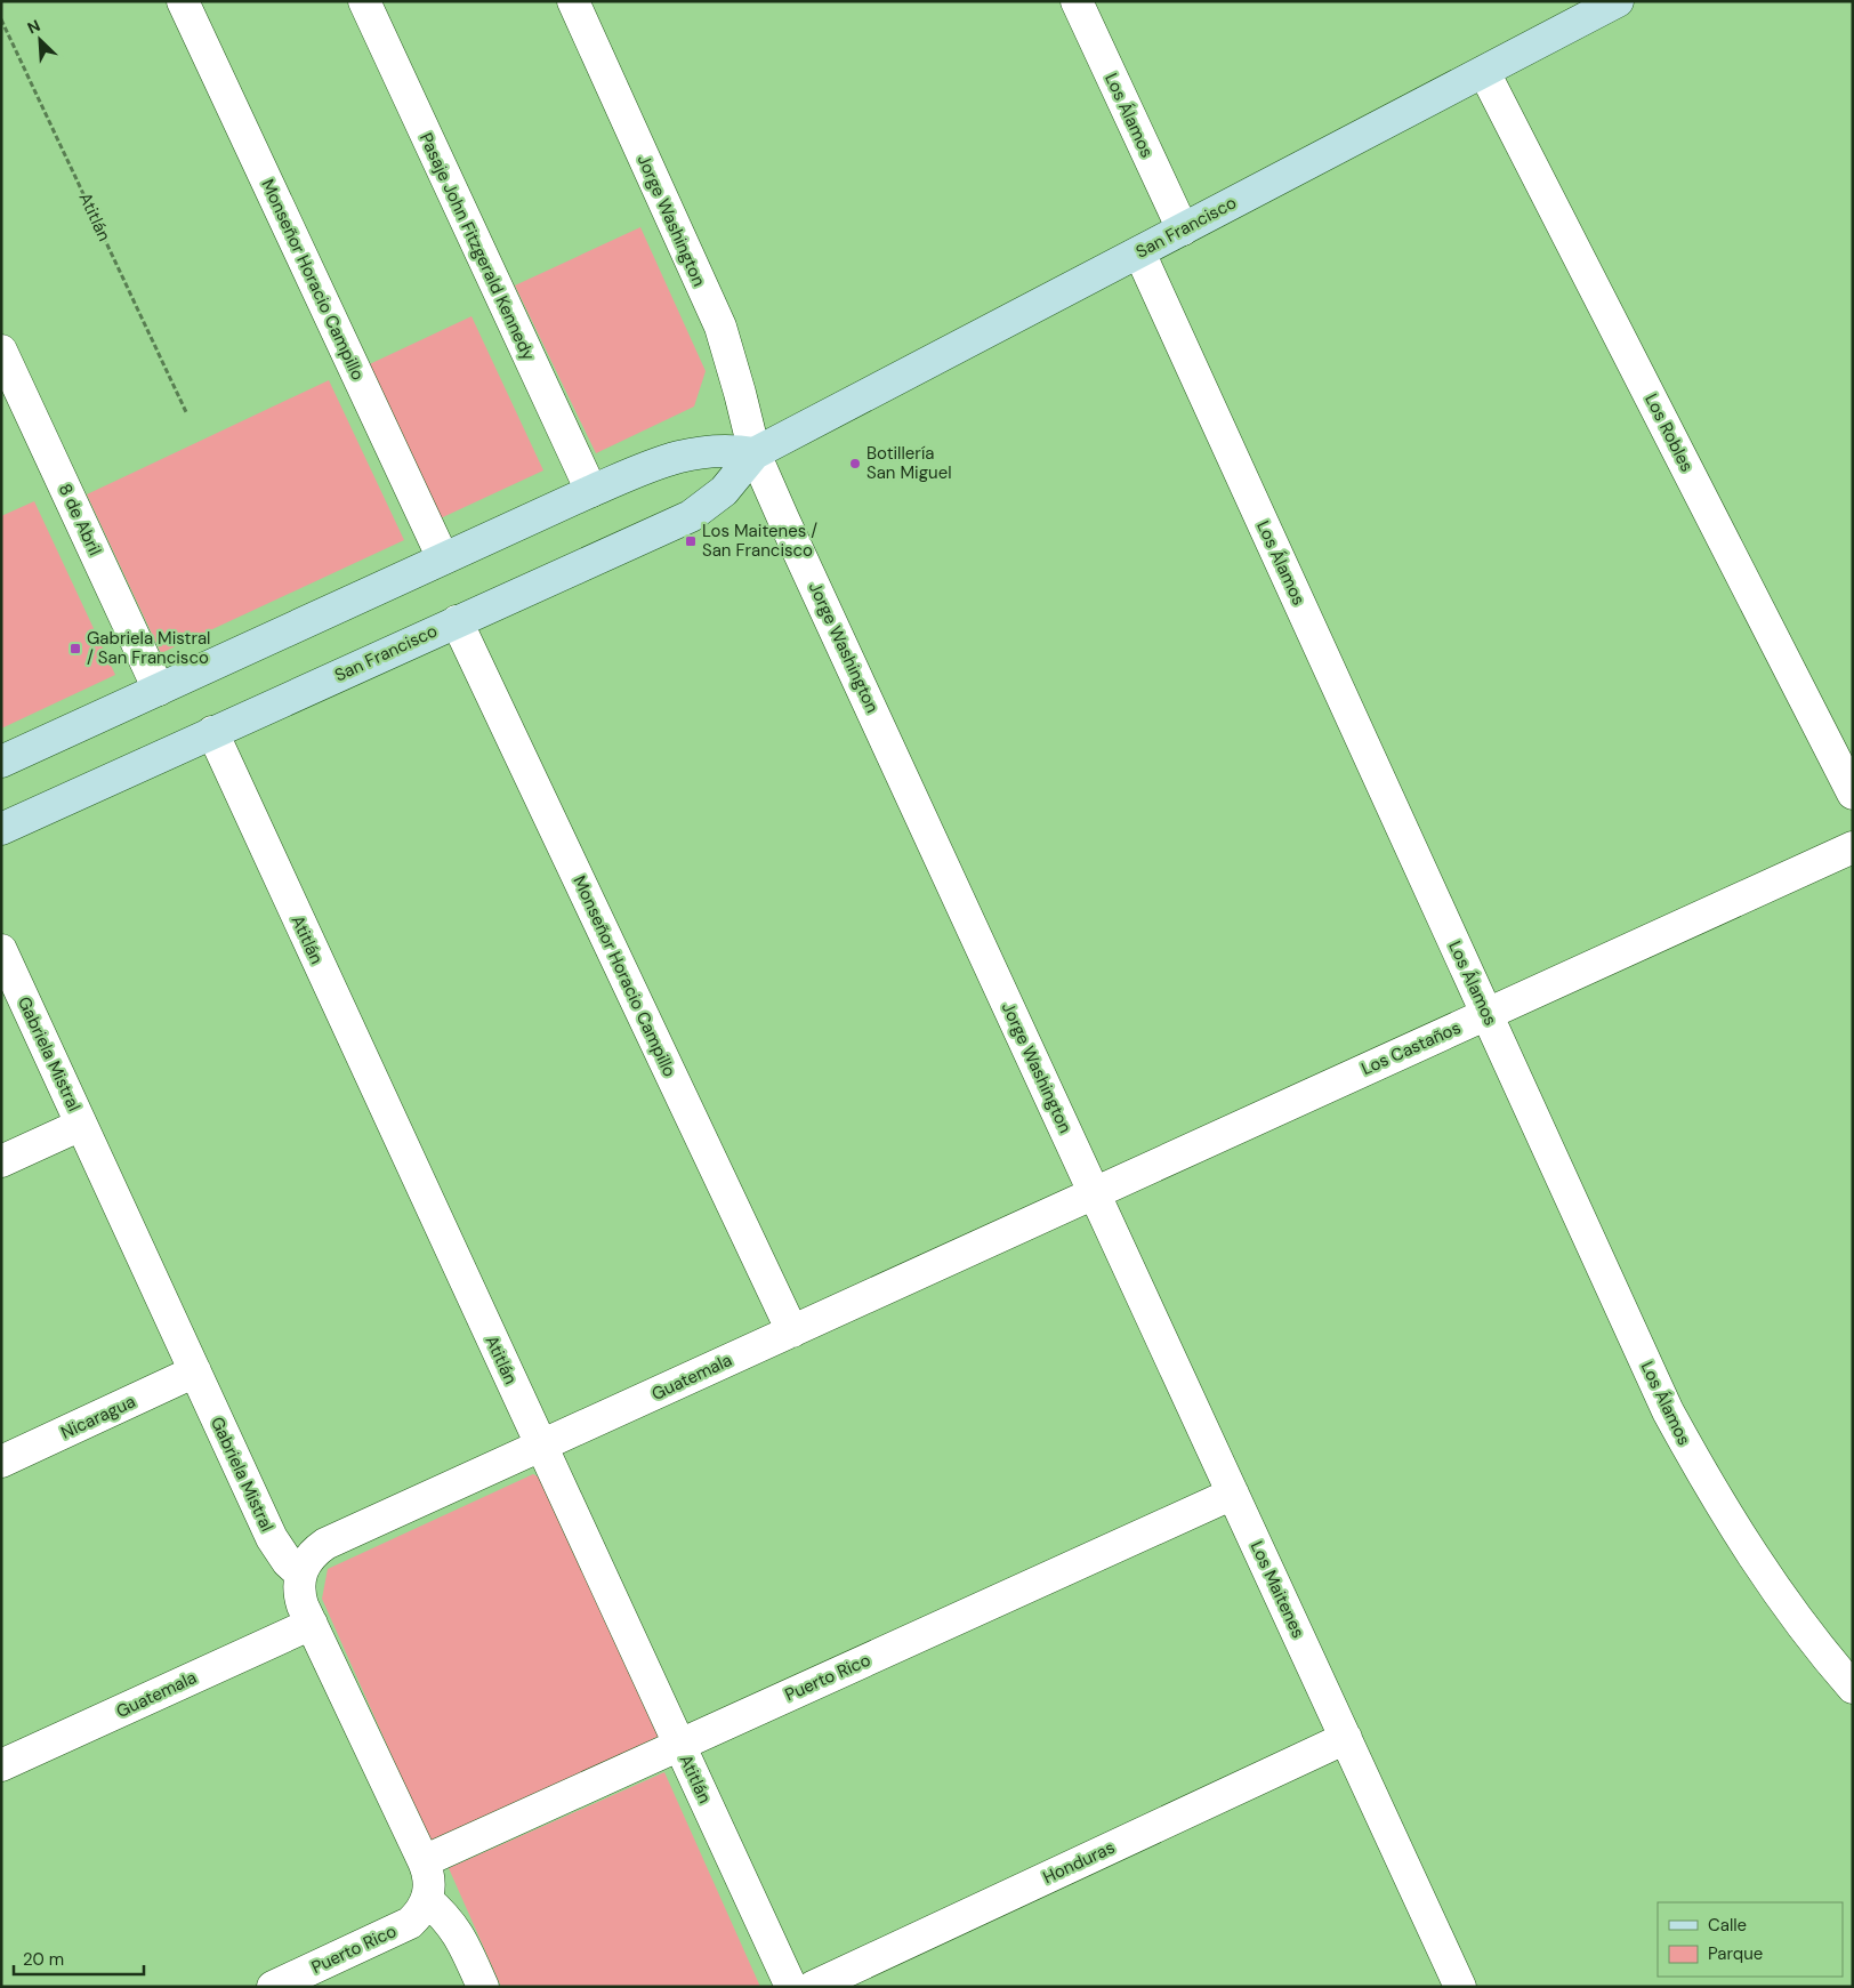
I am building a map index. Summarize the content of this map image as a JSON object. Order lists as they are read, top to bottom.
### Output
{
  "streets": {
    "main road": ["San Francisco"],
    "street": [
      "Los Álamos",
      "Atitlán",
      "Jorge Washington",
      "Pasaje John Fitzgerald Kennedy",
      "Monseñor Horacio Campillo",
      "Los Robles",
      "8 de Abril",
      "Los Castaños",
      "Gabriela Mistral",
      "Guatemala",
      "Nicaragua",
      "Los Maitenes",
      "Puerto Rico",
      "Honduras"
    ]
  },
  "crossings": [
    ["Los Álamos", "San Francisco"],
    ["Los Álamos", "Los Castaños"],
    ["Atitlán", "San Francisco"],
    ["Atitlán", "Guatemala"],
    ["Atitlán", "Puerto Rico"],
    ["Jorge Washington", "San Francisco"],
    ["Jorge Washington", "Los Castaños"],
    ["Jorge Washington", "Guatemala"],
    ["Jorge Washington", "Los Maitenes"],
    ["San Francisco", "Monseñor Horacio Campillo"],
    ["San Francisco", "Los Robles"],
    ["Monseñor Horacio Campillo", "Guatemala"],
    ["Los Castaños", "Guatemala"],
    ["Los Castaños", "Los Maitenes"],
    ["Gabriela Mistral", "Guatemala"],
    ["Gabriela Mistral", "Nicaragua"],
    ["Guatemala", "Los Maitenes"],
    ["Los Maitenes", "Puerto Rico"],
    ["Los Maitenes", "Honduras"]
  ],
  "places": {
    "other": ["Botillería San Miguel"],
    "transit": ["Los Maitenes / San Francisco", "Gabriela Mistral / San Francisco"]
  },
  "legend": ["Calle", "Parque"],
  "scale_bar": "20 m",
  "north": "top left"
}
